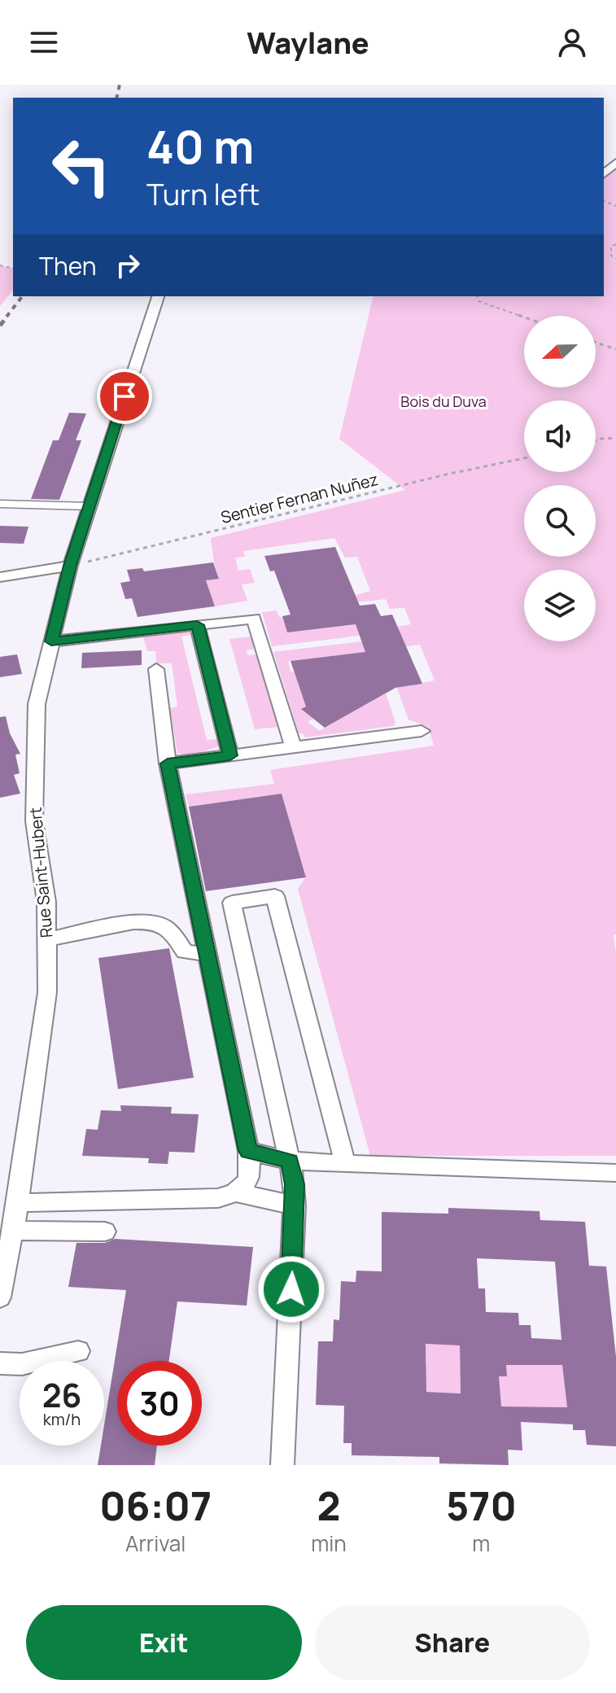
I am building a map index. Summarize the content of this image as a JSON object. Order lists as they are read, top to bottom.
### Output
{
  "streets": {
    "street": ["Rue Saint-Hubert"],
    "path": ["Sentier Fernan Nuñez"]
  },
  "crossings": [
    ["Sentier Fernan Nuñez", "Rue Saint-Hubert"]
  ],
  "parks": ["Bois du Duva"],
  "north": "left",
  "page": {
    "header": "Waylane",
    "turn": ["40 m", "Turn left"],
    "then": "Then",
    "speed": "26 km/h",
    "limit": "30",
    "eta": [
      "06:07",
      "Arrival",
      "2",
      "min",
      "570",
      "m"
    ],
    "buttons": ["Exit", "Share"]
  }
}
